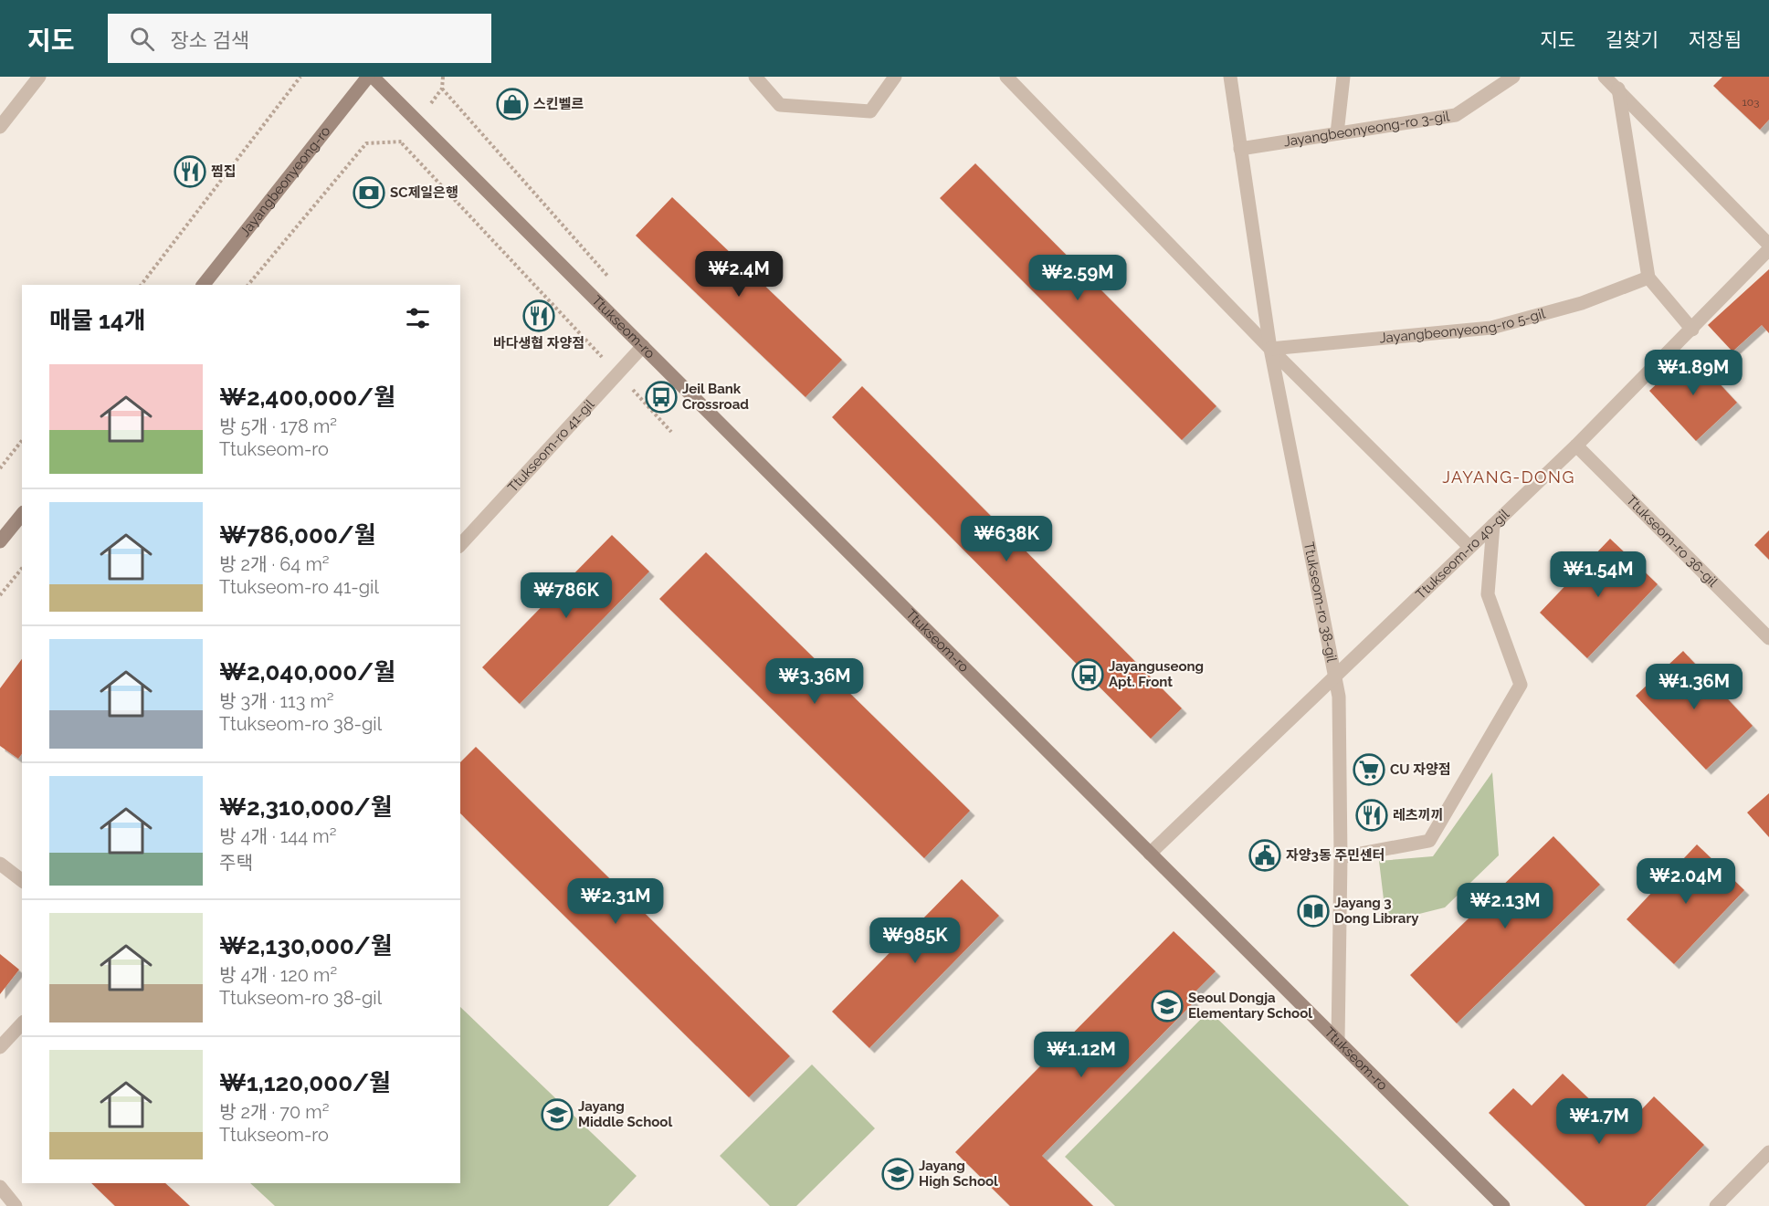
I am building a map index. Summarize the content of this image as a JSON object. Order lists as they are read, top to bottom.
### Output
{
  "streets": {
    "main road": ["Jayangbeonyeong-ro", "Ttukseom-ro"],
    "street": [
      "Jayangbeonyeong-ro 3-gil",
      "Jayangbeonyeong-ro 5-gil",
      "Ttukseom-ro 41-gil",
      "Ttukseom-ro 36-gil",
      "Ttukseom-ro 40-gil",
      "Ttukseom-ro 38-gil"
    ]
  },
  "crossings": [
    ["Jayangbeonyeong-ro 5-gil", "Ttukseom-ro 38-gil"],
    ["Ttukseom-ro", "Ttukseom-ro 41-gil"],
    ["Ttukseom-ro", "Ttukseom-ro 40-gil"],
    ["Ttukseom-ro", "Ttukseom-ro 38-gil"],
    ["Ttukseom-ro 36-gil", "Ttukseom-ro 40-gil"],
    ["Ttukseom-ro 40-gil", "Ttukseom-ro 38-gil"]
  ],
  "districts": ["JAYANG-DONG"],
  "places": {
    "shop": ["스킨벨르"],
    "restaurant": ["찜집", "바다생협 자양점", "레츠끼끼"],
    "bank": ["SC제일은행"],
    "bus stop": ["Jeil Bank Crossroad", "Jayanguseong Apt. Front"],
    "supermarket": ["CU 자양점"],
    "public building": ["자양3동 주민센터"],
    "library": ["Jayang 3 Dong Library"],
    "school or university": ["Seoul Dongja Elementary School", "Jayang Middle School", "Jayang High School"]
  },
  "house_numbers": ["103"],
  "page": {
    "header": "지도",
    "search": "장소 검색",
    "nav": ["지도", "길찾기", "저장됨"],
    "price": [
      "₩2.4M",
      "₩2.59M",
      "₩1.89M",
      "₩638K",
      "₩1.54M",
      "₩786K",
      "₩3.36M",
      "₩1.36M",
      "₩2.04M",
      "₩2.31M",
      "₩2.13M",
      "₩985K",
      "₩1.12M",
      "₩1.7M"
    ],
    "heading": "매물 14개",
    "list": [
      {
        "name": "₩2,400,000/월",
        "note": "방 5개 · 178 m² · Ttukseom-ro"
      },
      {
        "name": "₩786,000/월",
        "note": "방 2개 · 64 m² · Ttukseom-ro 41-gil"
      },
      {
        "name": "₩2,040,000/월",
        "note": "방 3개 · 113 m² · Ttukseom-ro 38-gil"
      },
      {
        "name": "₩2,310,000/월",
        "note": "방 4개 · 144 m² · 주택"
      },
      {
        "name": "₩2,130,000/월",
        "note": "방 4개 · 120 m² · Ttukseom-ro 38-gil"
      },
      {
        "name": "₩1,120,000/월",
        "note": "방 2개 · 70 m² · Ttukseom-ro"
      }
    ]
  }
}
